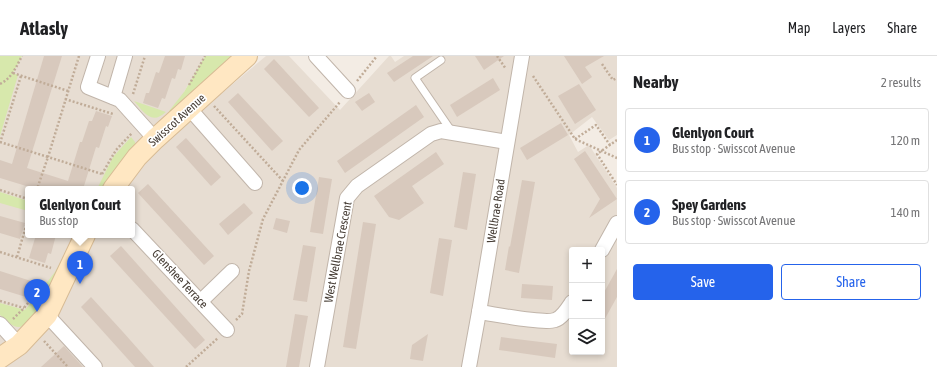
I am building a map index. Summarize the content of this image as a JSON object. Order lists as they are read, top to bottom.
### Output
{
  "streets": {
    "street": [
      "Swisscot Avenue",
      "Wellbrae Road",
      "West Wellbrae Crescent",
      "Glenshee Terrace"
    ]
  },
  "crossings": [
    ["Wellbrae Road", "West Wellbrae Crescent"]
  ],
  "page": {
    "header": "Atlasly",
    "nav": ["Map", "Layers", "Share"],
    "heading": ["Nearby", "2 results"],
    "list": [
      {
        "mark": "1",
        "name": "Glenlyon Court",
        "note": "Bus stop · Swisscot Avenue",
        "value": "120 m"
      },
      {
        "mark": "2",
        "name": "Spey Gardens",
        "note": "Bus stop · Swisscot Avenue",
        "value": "140 m"
      }
    ],
    "popup": ["Glenlyon Court", "Bus stop"],
    "map_buttons": ["+", "−"],
    "pins": ["1", "2"],
    "buttons": ["Save", "Share"]
  }
}
